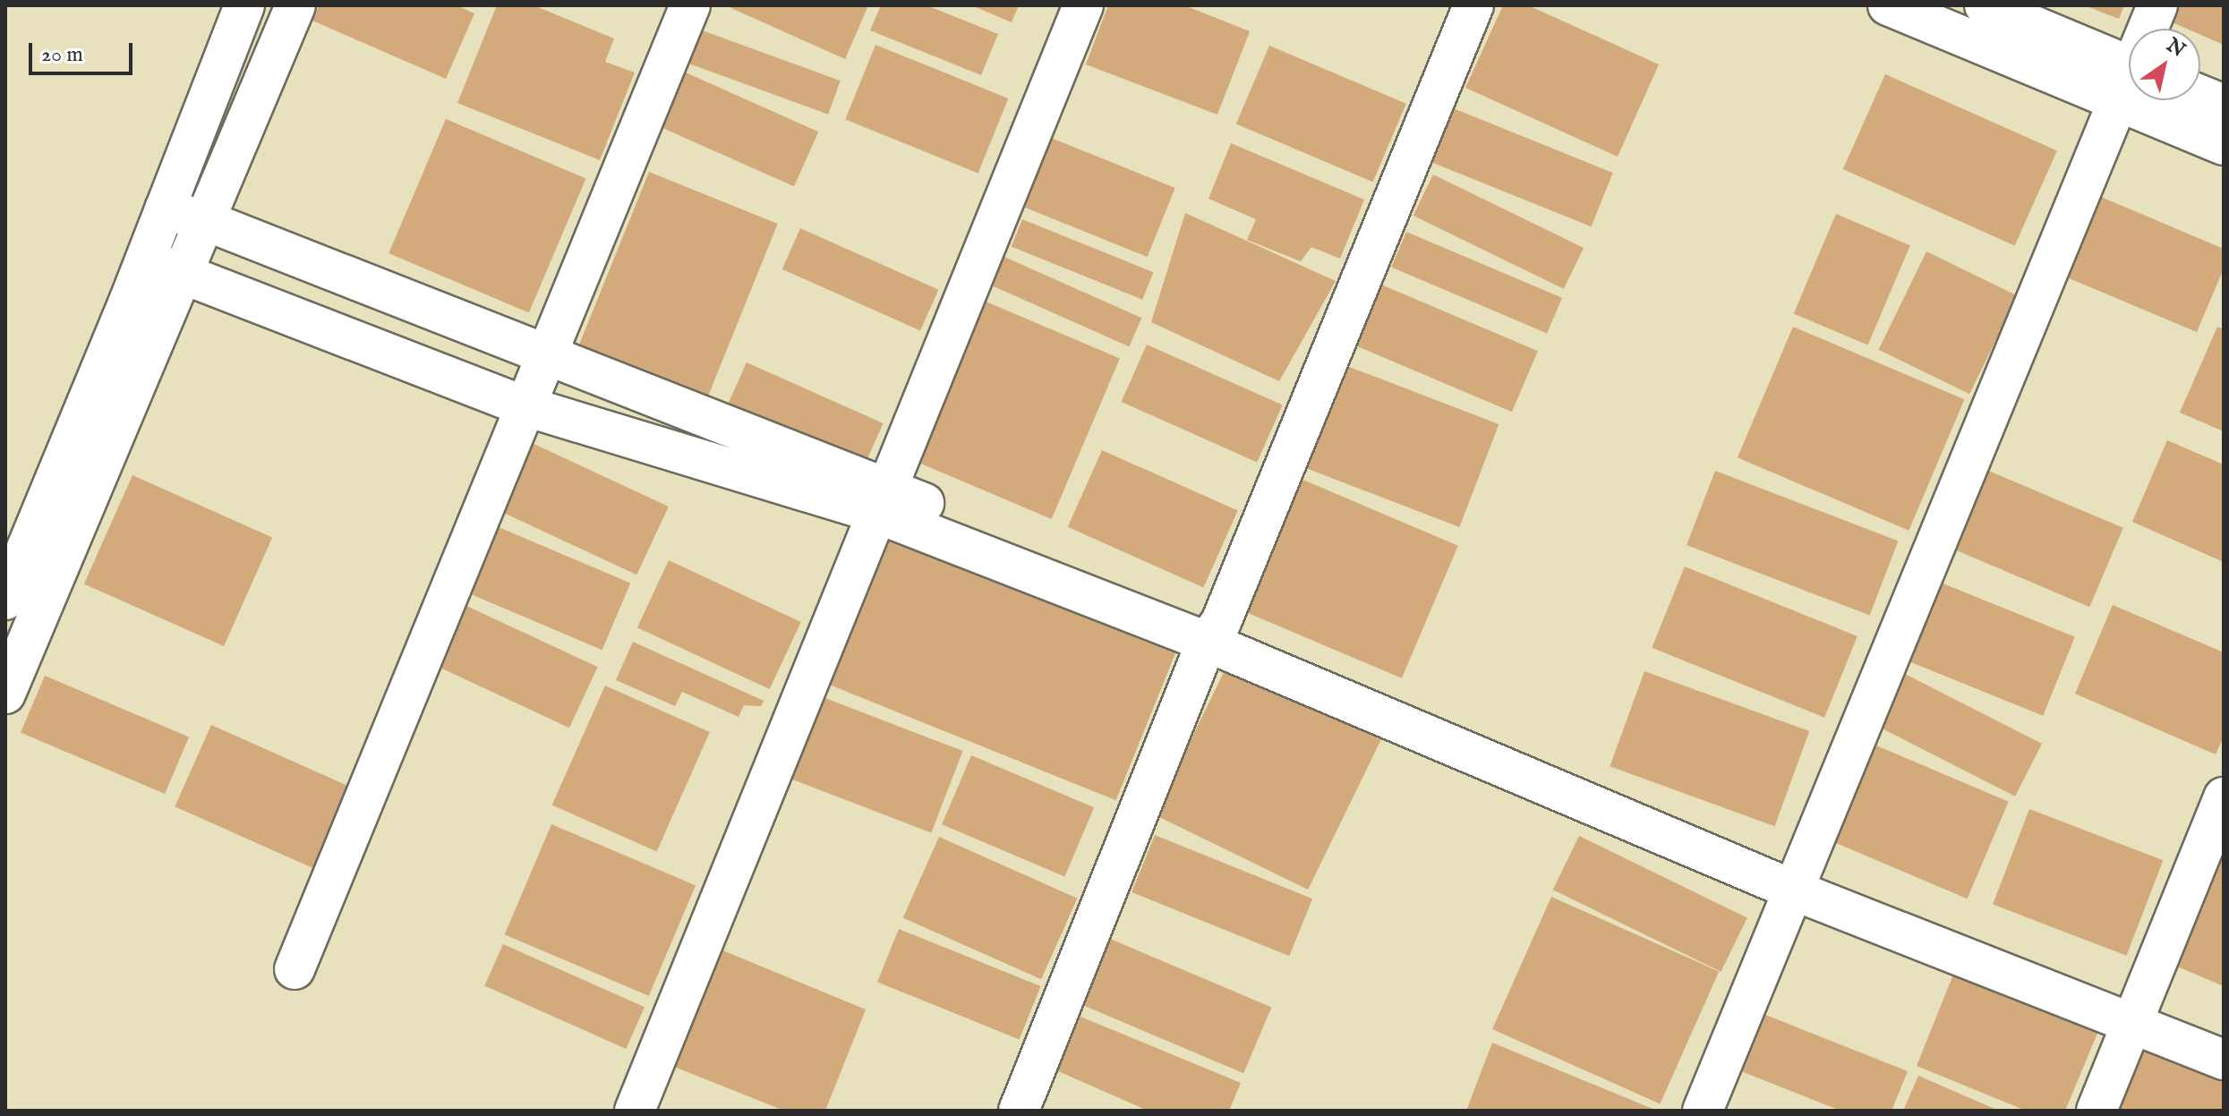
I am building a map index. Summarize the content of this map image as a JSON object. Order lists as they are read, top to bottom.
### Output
{
  "scale_bar": "20 m",
  "north": "top right"
}
